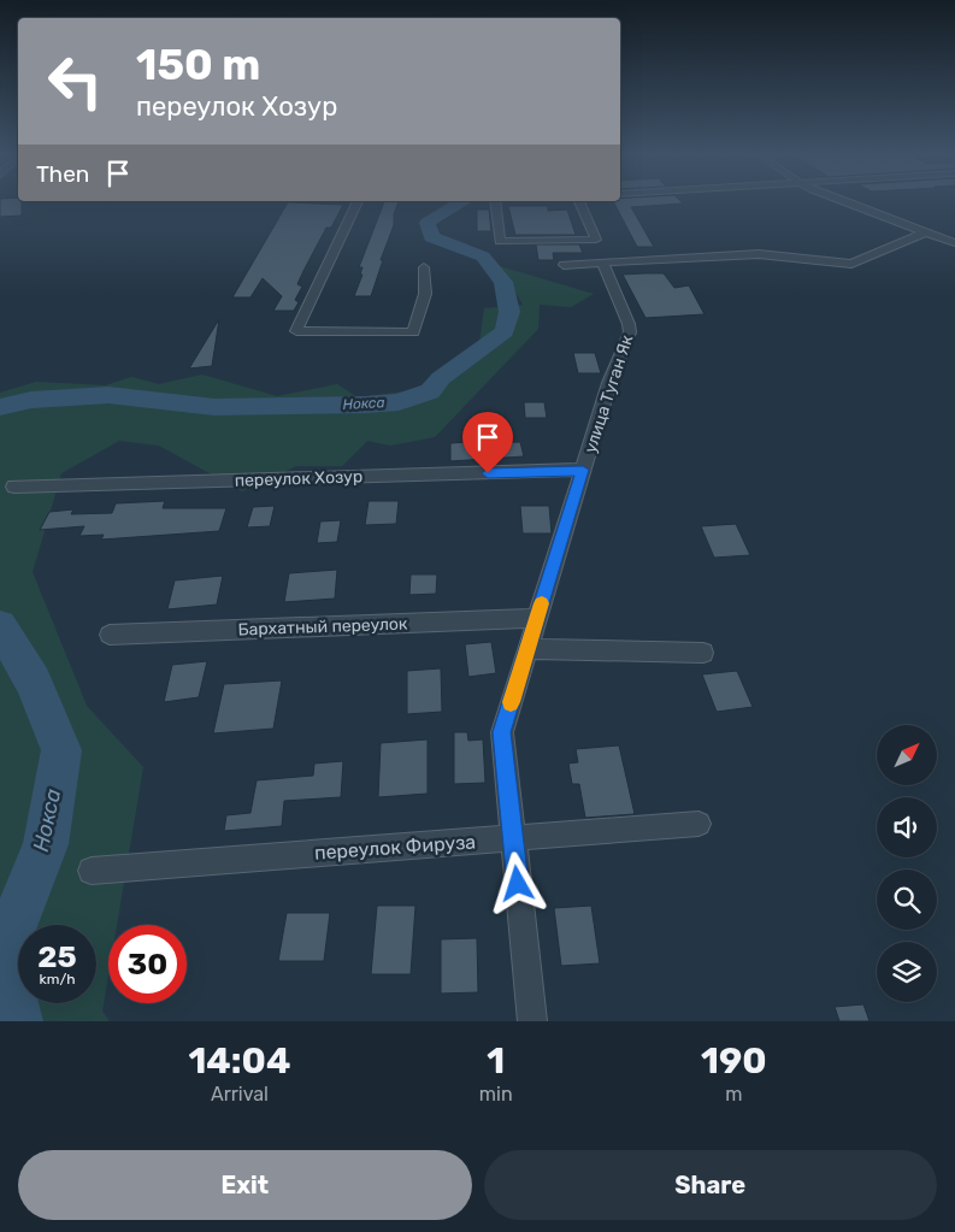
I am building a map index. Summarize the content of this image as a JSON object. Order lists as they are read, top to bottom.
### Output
{
  "streets": {
    "street": [
      "улица Туган Як",
      "переулок Хозур",
      "Бархатный переулок",
      "переулок Фируза"
    ]
  },
  "crossings": [
    ["улица Туган Як", "переулок Хозур"],
    ["улица Туган Як", "Бархатный переулок"],
    ["улица Туган Як", "переулок Фируза"]
  ],
  "water": ["Нокса"],
  "north": "top right",
  "page": {
    "turn": ["150 m", "переулок Хозур"],
    "then": "Then",
    "speed": "25 km/h",
    "limit": "30",
    "eta": [
      "14:04",
      "Arrival",
      "1",
      "min",
      "190",
      "m"
    ],
    "buttons": ["Exit", "Share"]
  }
}
